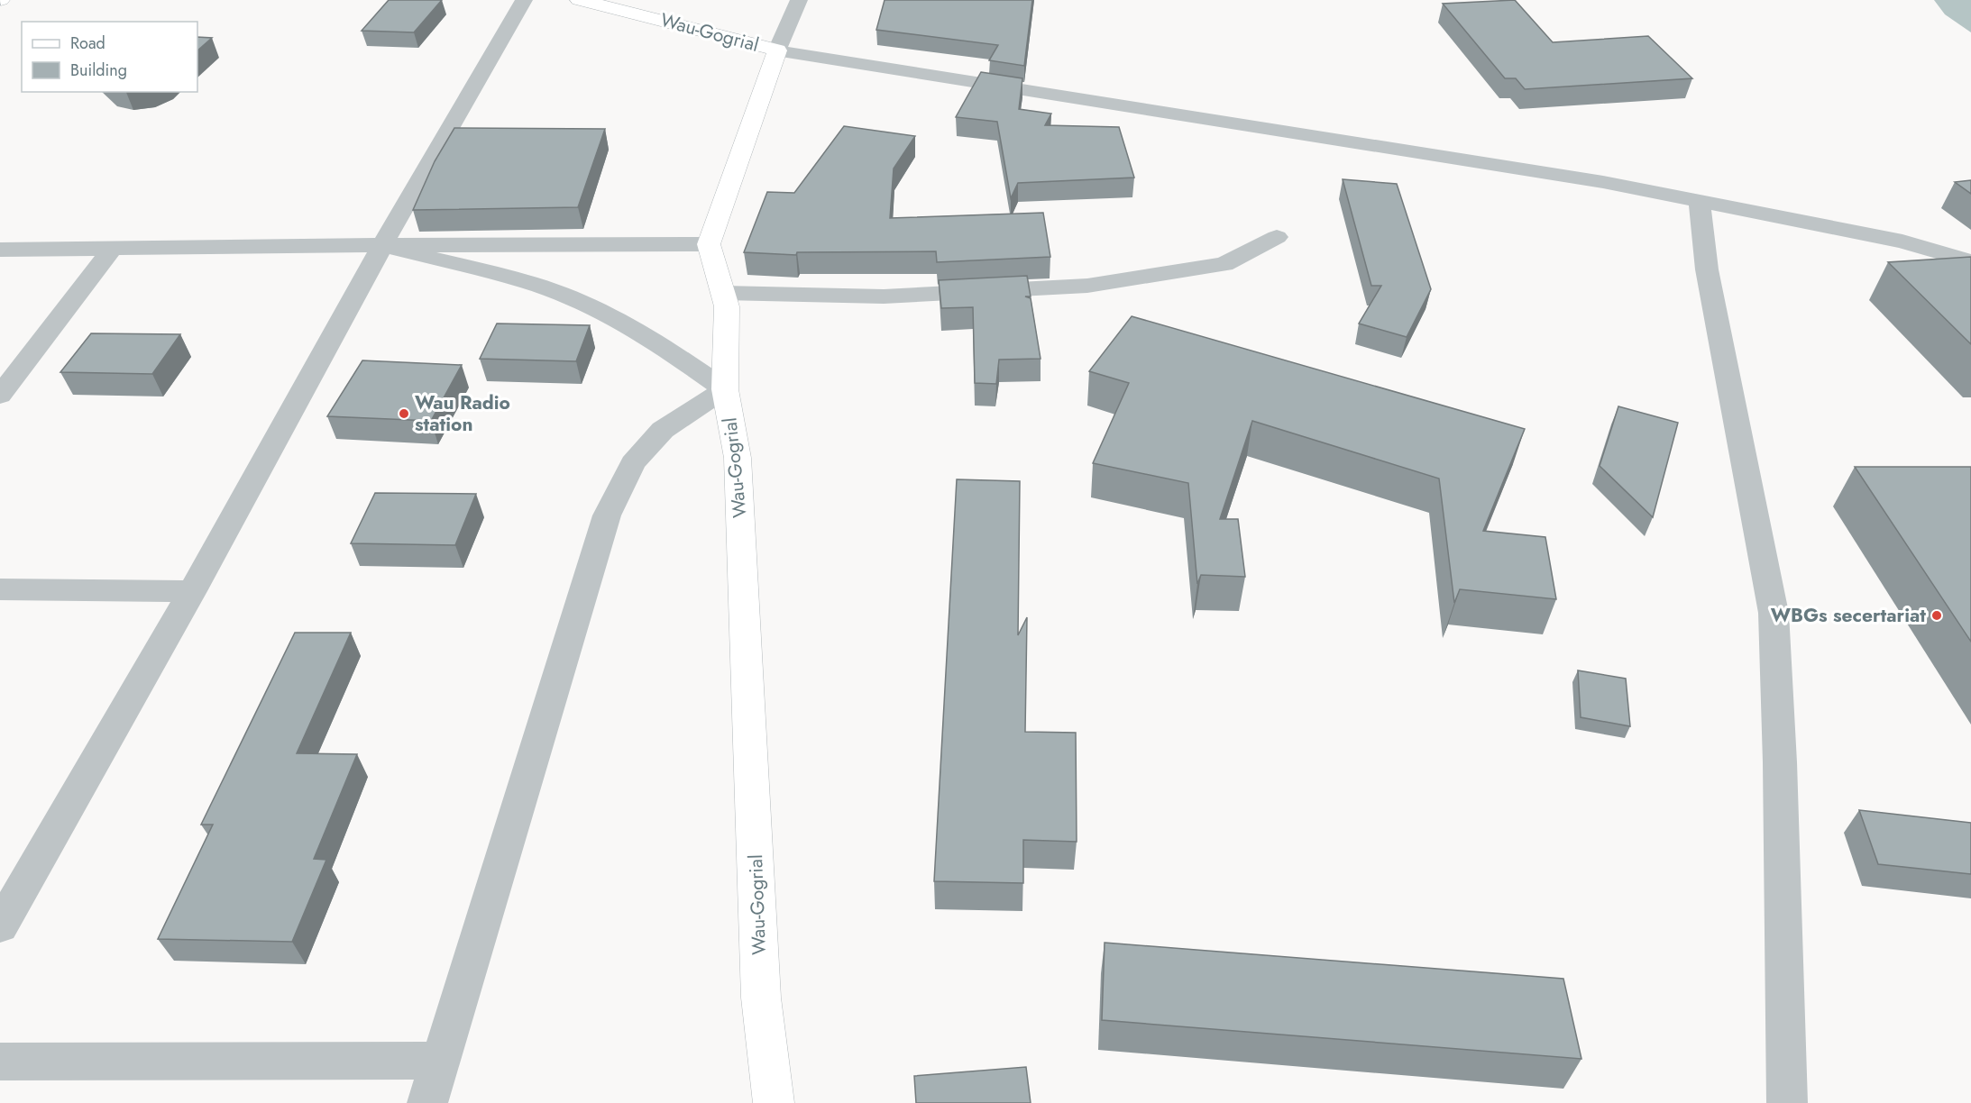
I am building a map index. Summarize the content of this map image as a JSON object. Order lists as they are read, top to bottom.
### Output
{
  "streets": {
    "main road": ["Wau-Gogrial"]
  },
  "places": ["Wau Radio station", "WBGs secertariat"],
  "legend": ["Road", "Building"]
}
